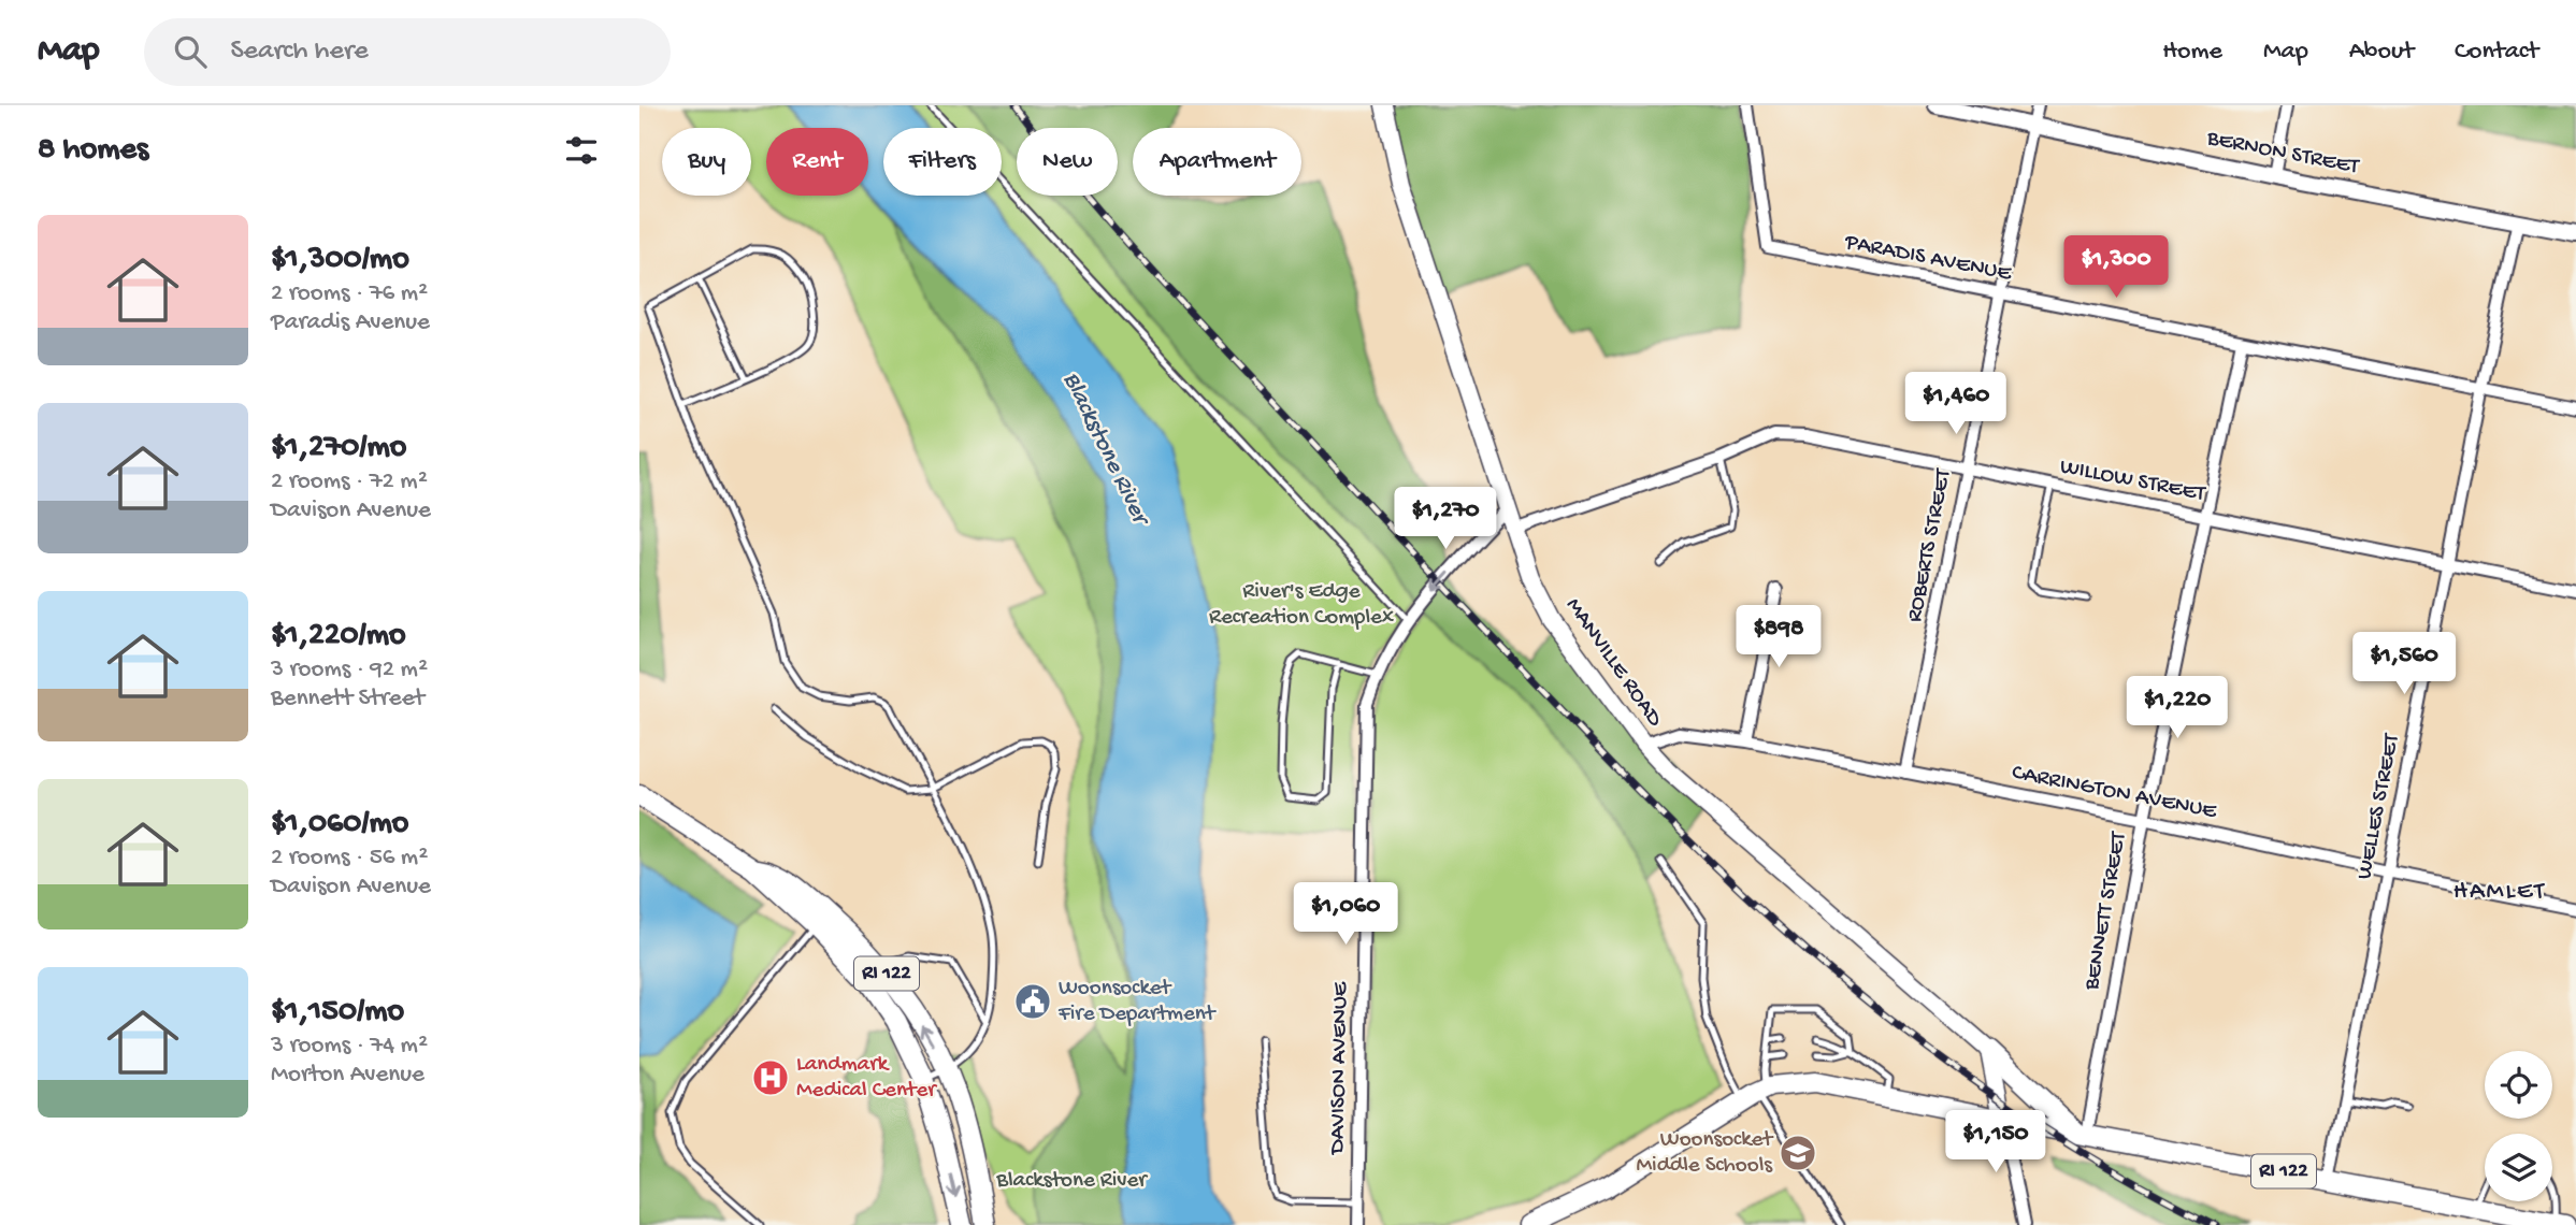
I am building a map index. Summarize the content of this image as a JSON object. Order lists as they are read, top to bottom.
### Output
{
  "streets": {
    "main road": ["MANVILLE ROAD", "RI 122"],
    "street": [
      "BERNON STREET",
      "PARADIS AVENUE",
      "WILLOW STREET",
      "ROBERTS STREET",
      "CARRINGTON AVENUE",
      "WELLES STREET",
      "BENNETT STREET",
      "DAVISON AVENUE"
    ]
  },
  "crossings": [
    ["BERNON STREET", "ROBERTS STREET"],
    ["BERNON STREET", "WELLES STREET"],
    ["PARADIS AVENUE", "ROBERTS STREET"],
    ["PARADIS AVENUE", "WELLES STREET"],
    ["PARADIS AVENUE", "BENNETT STREET"],
    ["WILLOW STREET", "ROBERTS STREET"],
    ["WILLOW STREET", "MANVILLE ROAD"],
    ["WILLOW STREET", "WELLES STREET"],
    ["WILLOW STREET", "BENNETT STREET"],
    ["ROBERTS STREET", "CARRINGTON AVENUE"],
    ["MANVILLE ROAD", "CARRINGTON AVENUE"],
    ["MANVILLE ROAD", "DAVISON AVENUE"],
    ["CARRINGTON AVENUE", "WELLES STREET"],
    ["CARRINGTON AVENUE", "BENNETT STREET"],
    ["WELLES STREET", "RI 122"],
    ["BENNETT STREET", "RI 122"]
  ],
  "districts": ["HAMLET"],
  "water": ["Blackstone River"],
  "parks": ["River's Edge Recreation Complex", "Blackstone River"],
  "places": {
    "public building": ["Woonsocket Fire Department"],
    "hospital": ["Landmark Medical Center"],
    "school or university": ["Woonsocket Middle Schools"]
  },
  "page": {
    "header": "Map",
    "search": "Search here",
    "nav": [
      "Home",
      "Map",
      "About",
      "Contact"
    ],
    "heading": "8 homes",
    "chip": [
      "Buy",
      "Rent",
      "Filters",
      "New",
      "Apartment"
    ],
    "list": [
      {
        "name": "$1,300/mo",
        "note": "2 rooms · 76 m² · Paradis Avenue"
      },
      {
        "name": "$1,270/mo",
        "note": "2 rooms · 72 m² · Davison Avenue"
      },
      {
        "name": "$1,220/mo",
        "note": "3 rooms · 92 m² · Bennett Street"
      },
      {
        "name": "$1,060/mo",
        "note": "2 rooms · 56 m² · Davison Avenue"
      },
      {
        "name": "$1,150/mo",
        "note": "3 rooms · 74 m² · Morton Avenue"
      }
    ],
    "price": [
      "$1,300",
      "$1,460",
      "$1,270",
      "$898",
      "$1,560",
      "$1,220",
      "$1,060",
      "$1,150"
    ]
  }
}
